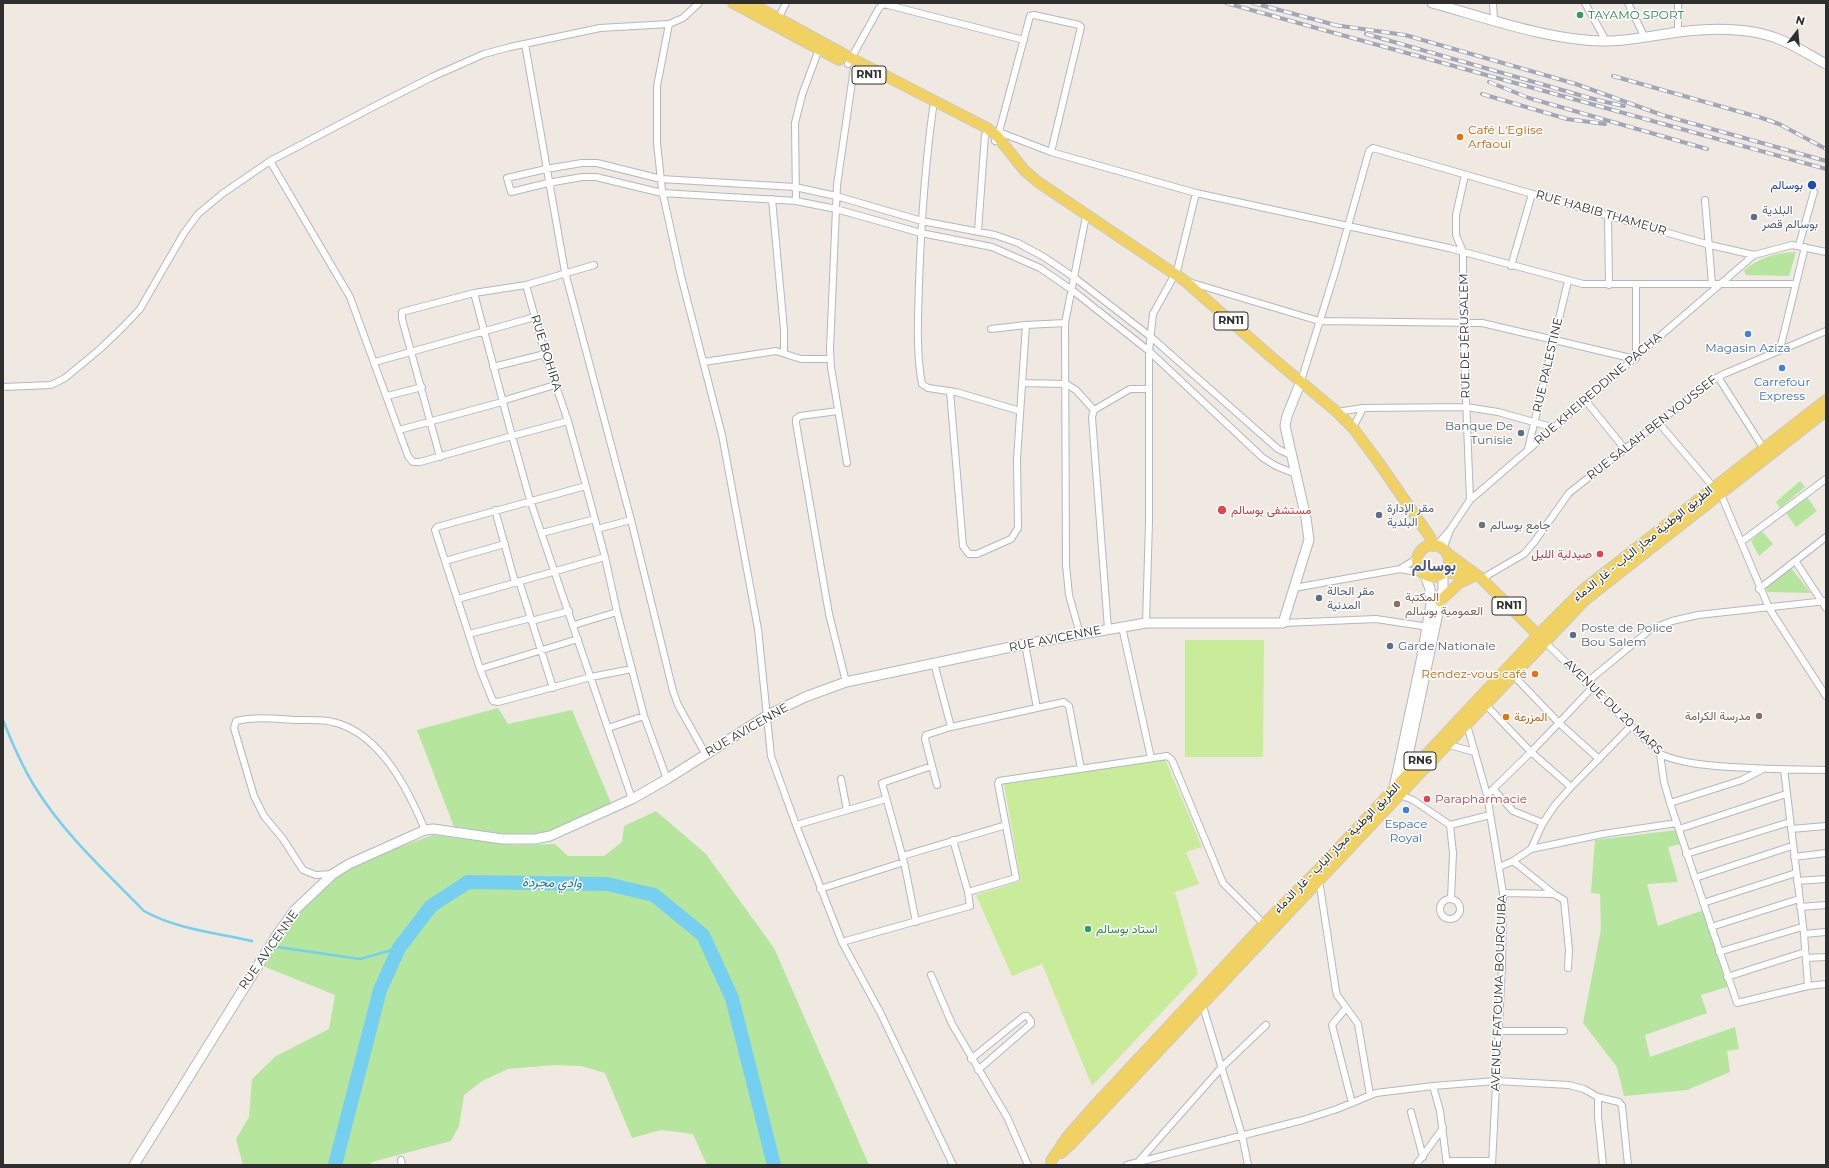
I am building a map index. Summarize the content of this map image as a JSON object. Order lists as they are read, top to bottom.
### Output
{
  "streets": {
    "main road": [
      "RN11",
      "الطريق الوطنية مجاز الباب - غار الدماء",
      "AVENUE DU 20 MARS",
      "RN6"
    ],
    "street": [
      "RUE HABIB THAMEUR",
      "RUE DE JÉRUSALEM",
      "RUE BOHIRA",
      "RUE PALESTINE",
      "RUE KHEIREDDINE PACHA",
      "RUE SALAH BEN YOUSSEF",
      "RUE AVICENNE",
      "AVENUE FATOUMA BOURGUIBA"
    ]
  },
  "crossings": [
    ["RN11", "RUE KHEIREDDINE PACHA"],
    ["RN11", "RUE SALAH BEN YOUSSEF"],
    ["RN11", "AVENUE DU 20 MARS"],
    ["RUE HABIB THAMEUR", "RUE DE JÉRUSALEM"],
    ["RUE HABIB THAMEUR", "RUE KHEIREDDINE PACHA"],
    ["RUE DE JÉRUSALEM", "RUE KHEIREDDINE PACHA"],
    ["RUE BOHIRA", "RUE AVICENNE"],
    ["RUE PALESTINE", "RUE KHEIREDDINE PACHA"],
    ["RUE SALAH BEN YOUSSEF", "AVENUE DU 20 MARS"],
    ["الطريق الوطنية مجاز الباب - غار الدماء", "AVENUE DU 20 MARS"],
    ["الطريق الوطنية مجاز الباب - غار الدماء", "AVENUE FATOUMA BOURGUIBA"]
  ],
  "districts": ["بوسالم"],
  "water": ["وادي مجردة"],
  "places": [
    "TAYAMO SPORT",
    "Café L'Eglise Arfaoui",
    "بوسالم",
    "البلدية بوسالم قصر",
    "Magasin Aziza",
    "Carrefour Express",
    "Banque De Tunisie",
    "مستشفى بوسالم",
    "مقر الإدارة البلدية",
    "جامع بوسالم",
    "صيدلية الليل",
    "مقر الحالة المدنية",
    "المكتبة العمومية بوسالم",
    "Poste de Police Bou Salem",
    "Garde Nationale",
    "Rendez-vous café",
    "مدرسة الكرامة",
    "المزرعة",
    "Parapharmacie",
    "Espace Royal",
    "استاد بوسالم"
  ],
  "north": "top"
}
